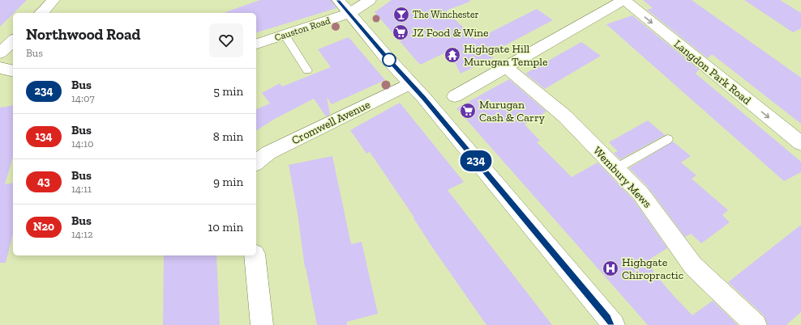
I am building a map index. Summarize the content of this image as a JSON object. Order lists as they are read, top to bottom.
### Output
{
  "streets": {
    "main road": [
      "Causton Road",
      "Langdon Park Road",
      "Cromwell Avenue",
      "Wembury Mews"
    ]
  },
  "one_way": ["Langdon Park Road"],
  "places": {
    "bar": ["The Winchester"],
    "supermarket": ["JZ Food & Wine", "Murugan Cash & Carry"],
    "temple": ["Highgate Hill Murugan Temple"],
    "hospital": ["Highgate Chiropractic"]
  },
  "lines": ["bus line 234"],
  "page": {
    "on_map": "234",
    "heading": ["Northwood Road", "Bus"],
    "list": [
      {
        "mark": "234",
        "name": "Bus",
        "note": "14:07",
        "value": "5 min"
      },
      {
        "mark": "134",
        "name": "Bus",
        "note": "14:10",
        "value": "8 min"
      },
      {
        "mark": "43",
        "name": "Bus",
        "note": "14:11",
        "value": "9 min"
      },
      {
        "mark": "N20",
        "name": "Bus",
        "note": "14:12",
        "value": "10 min"
      }
    ]
  }
}
